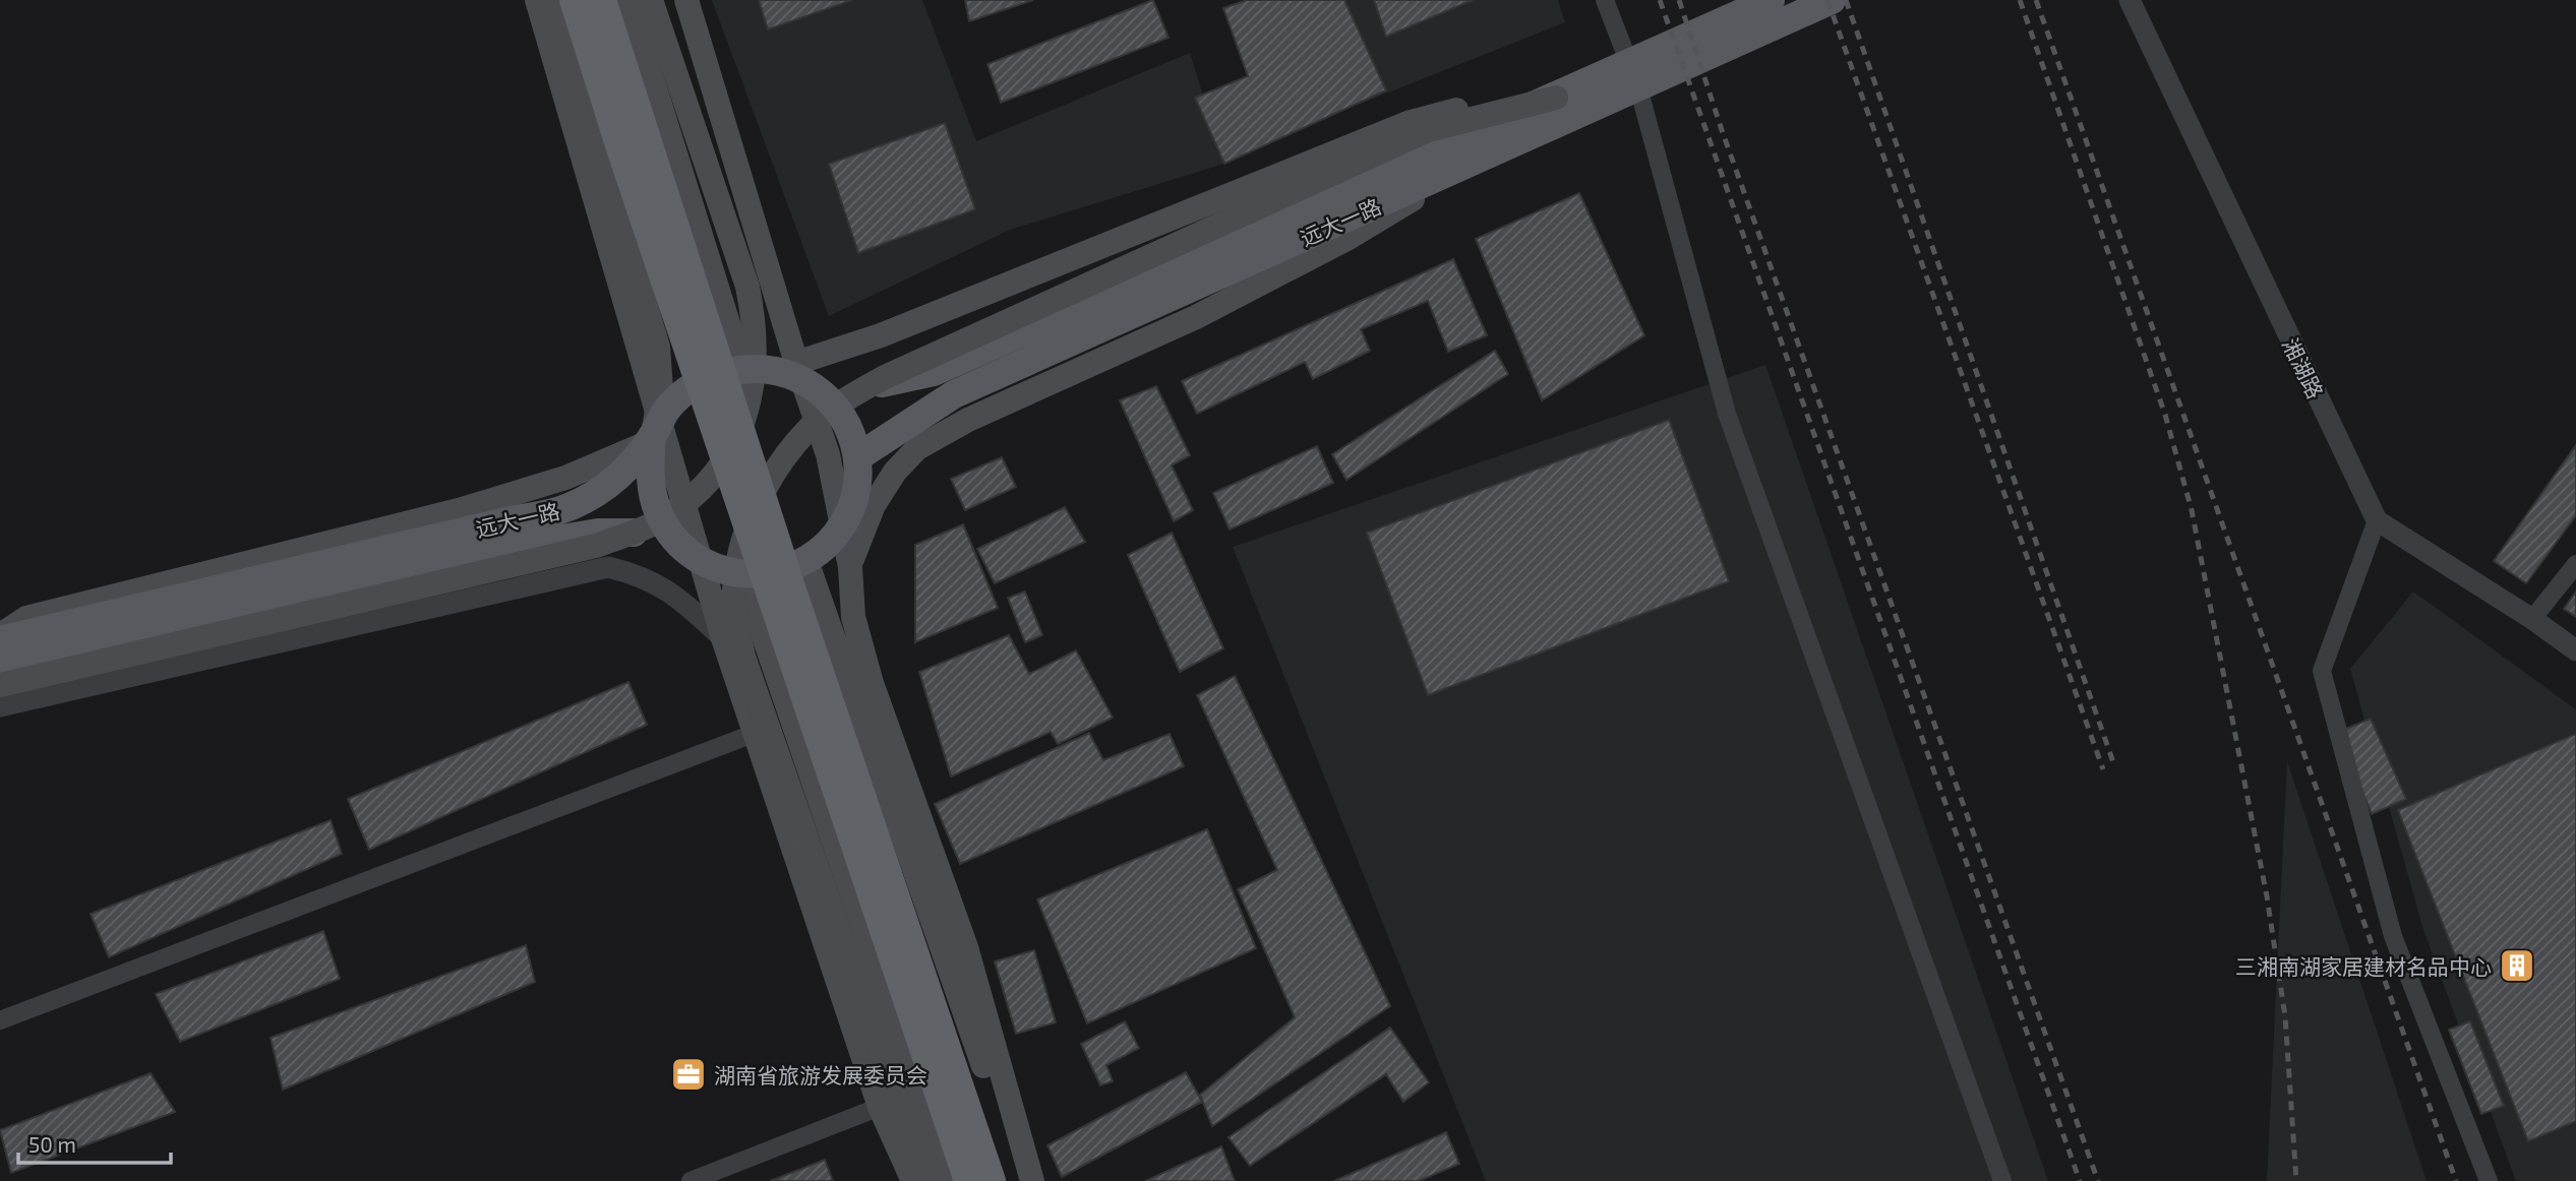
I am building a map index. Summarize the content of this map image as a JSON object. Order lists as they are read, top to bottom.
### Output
{
  "streets": {
    "main road": ["远大一路"],
    "street": ["湘湖路"]
  },
  "places": {
    "building": ["三湘南湖家居建材名品中心"],
    "office": ["湖南省旅游发展委员会"]
  },
  "scale_bar": "50 m"
}
